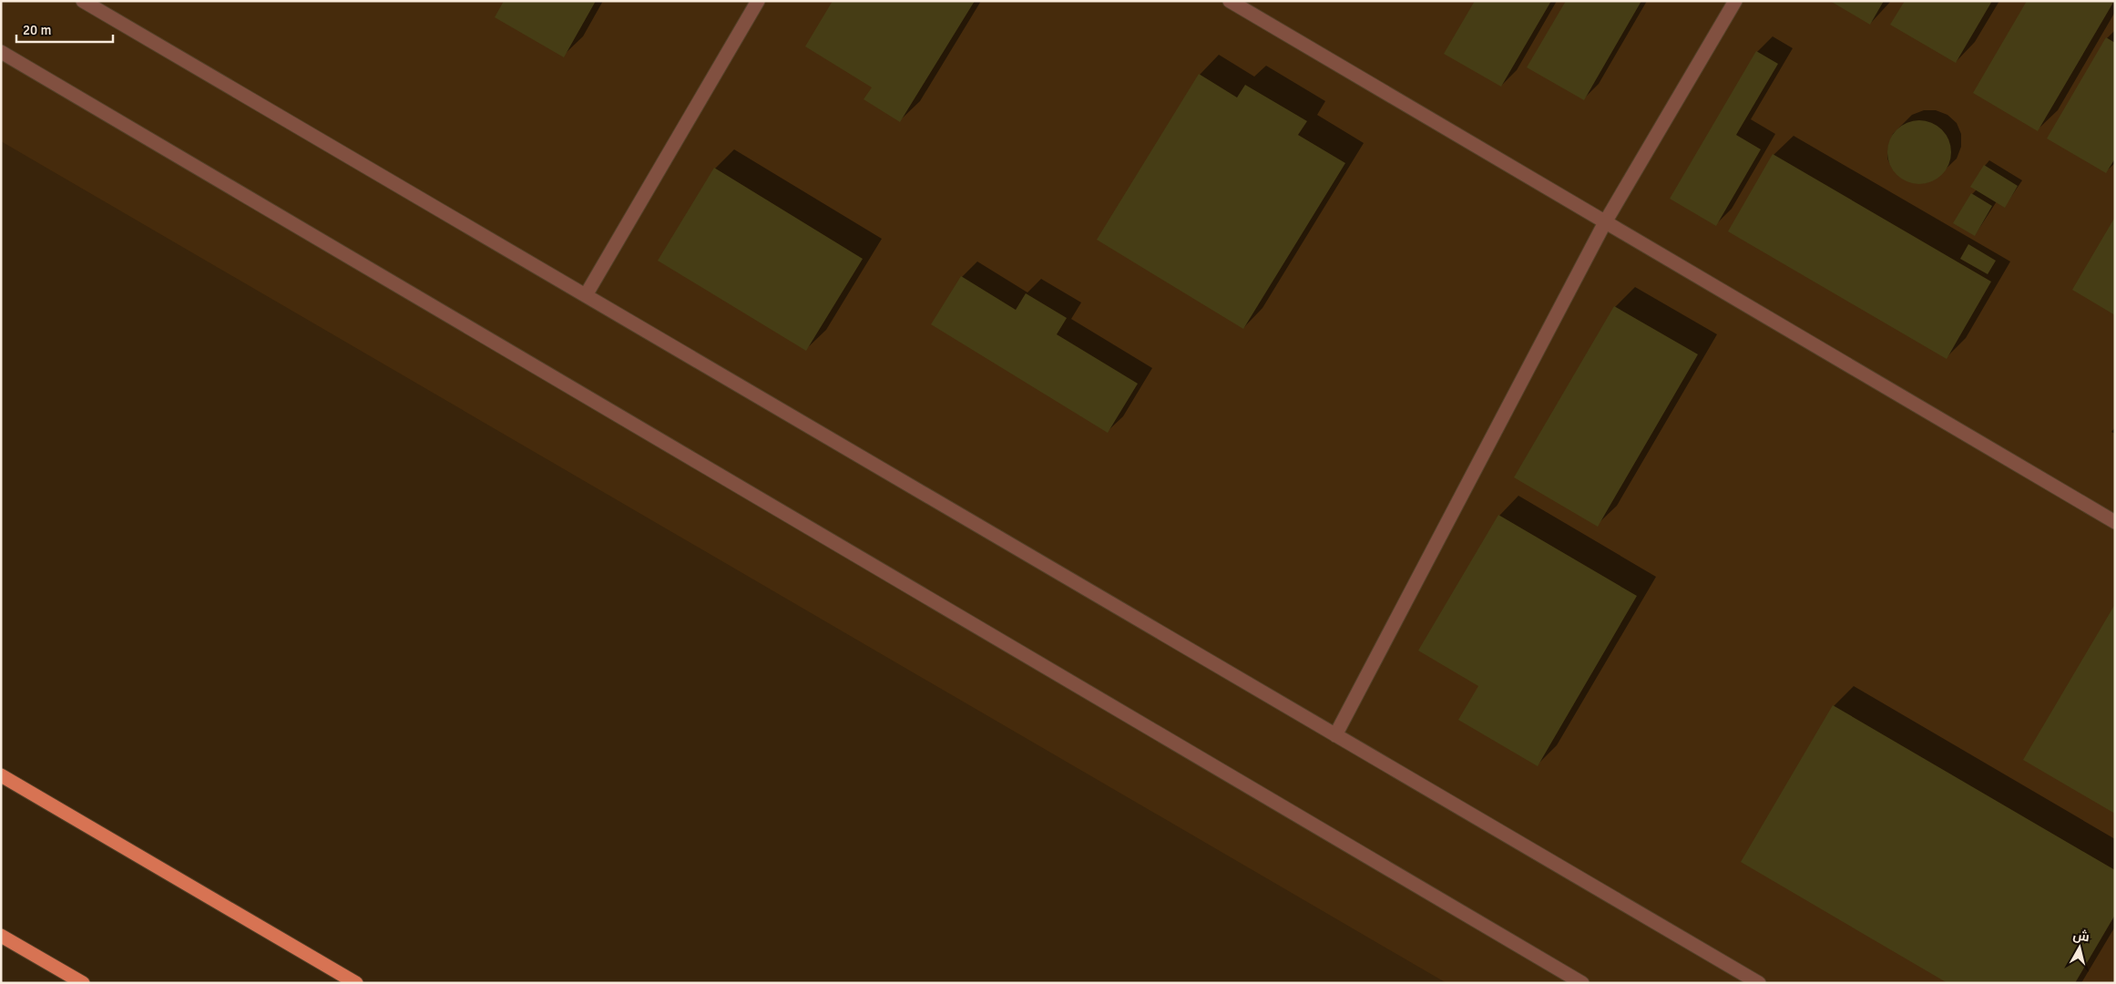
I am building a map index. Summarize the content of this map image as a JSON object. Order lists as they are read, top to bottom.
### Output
{
  "scale_bar": "20 m",
  "north": "top"
}
